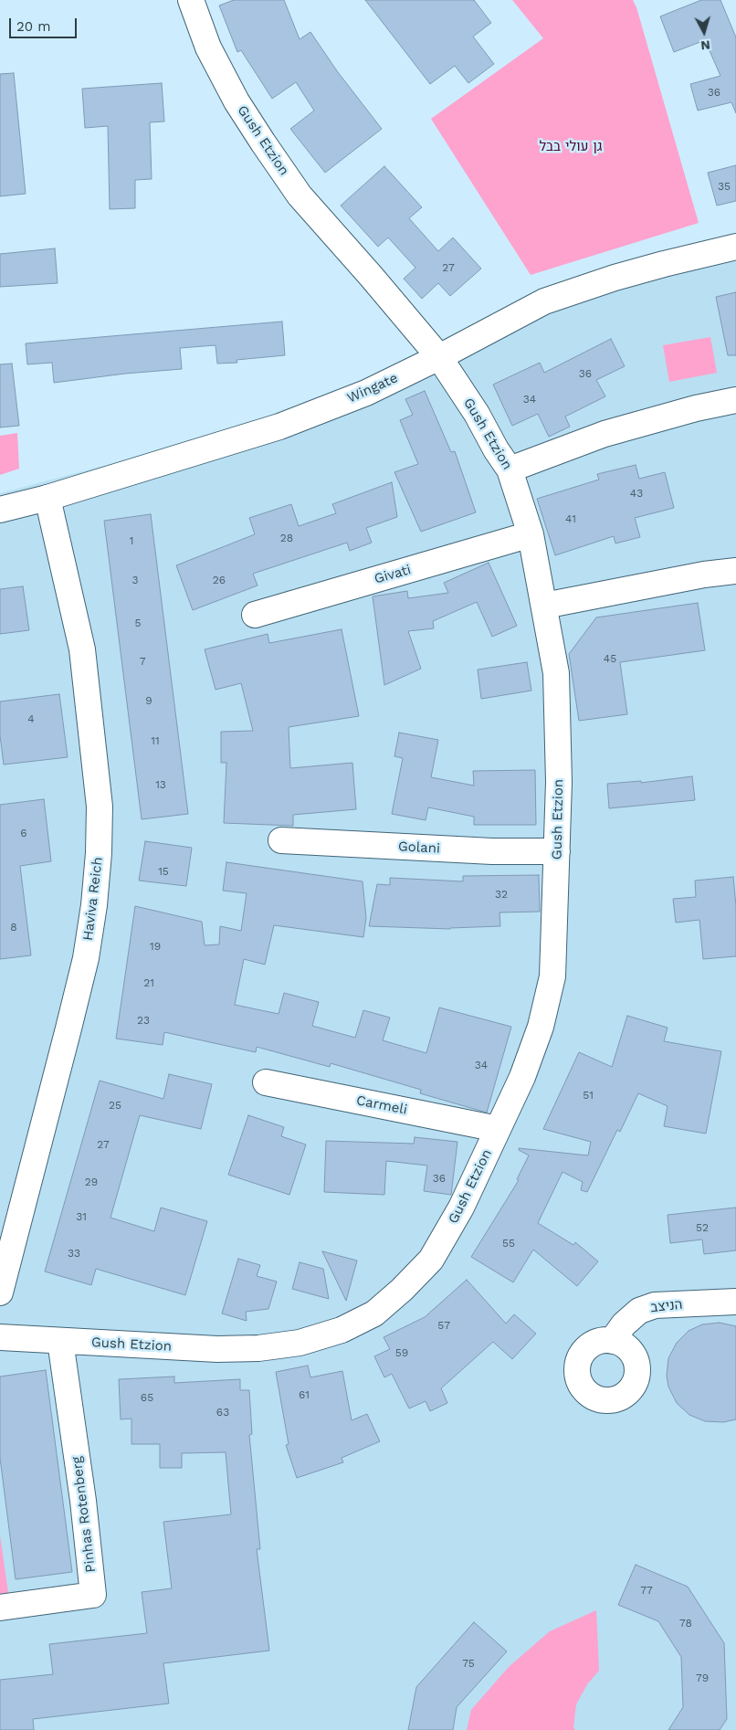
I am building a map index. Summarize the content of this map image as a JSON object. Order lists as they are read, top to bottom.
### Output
{
  "streets": {
    "street": [
      "Gush Etzion",
      "Wingate",
      "Givati",
      "Golani",
      "Haviva Reich",
      "Carmeli",
      "הניצב",
      "Pinhas Rotenberg"
    ]
  },
  "crossings": [
    ["Gush Etzion", "Wingate"],
    ["Gush Etzion", "Givati"],
    ["Gush Etzion", "Golani"],
    ["Gush Etzion", "Carmeli"],
    ["Gush Etzion", "Pinhas Rotenberg"],
    ["Wingate", "Haviva Reich"]
  ],
  "parks": ["גן עולי בבל"],
  "house_numbers": [
    "36",
    "35",
    "27",
    "36",
    "34",
    "43",
    "41",
    "28",
    "1",
    "3",
    "26",
    "5",
    "45",
    "7",
    "9",
    "4",
    "11",
    "13",
    "6",
    "15",
    "32",
    "8",
    "19",
    "21",
    "23",
    "34",
    "51",
    "25",
    "27",
    "36",
    "29",
    "31",
    "52",
    "55",
    "33",
    "57",
    "59",
    "61",
    "65",
    "63",
    "77",
    "78",
    "75",
    "79"
  ],
  "scale_bar": "20 m",
  "north": "bottom"
}
